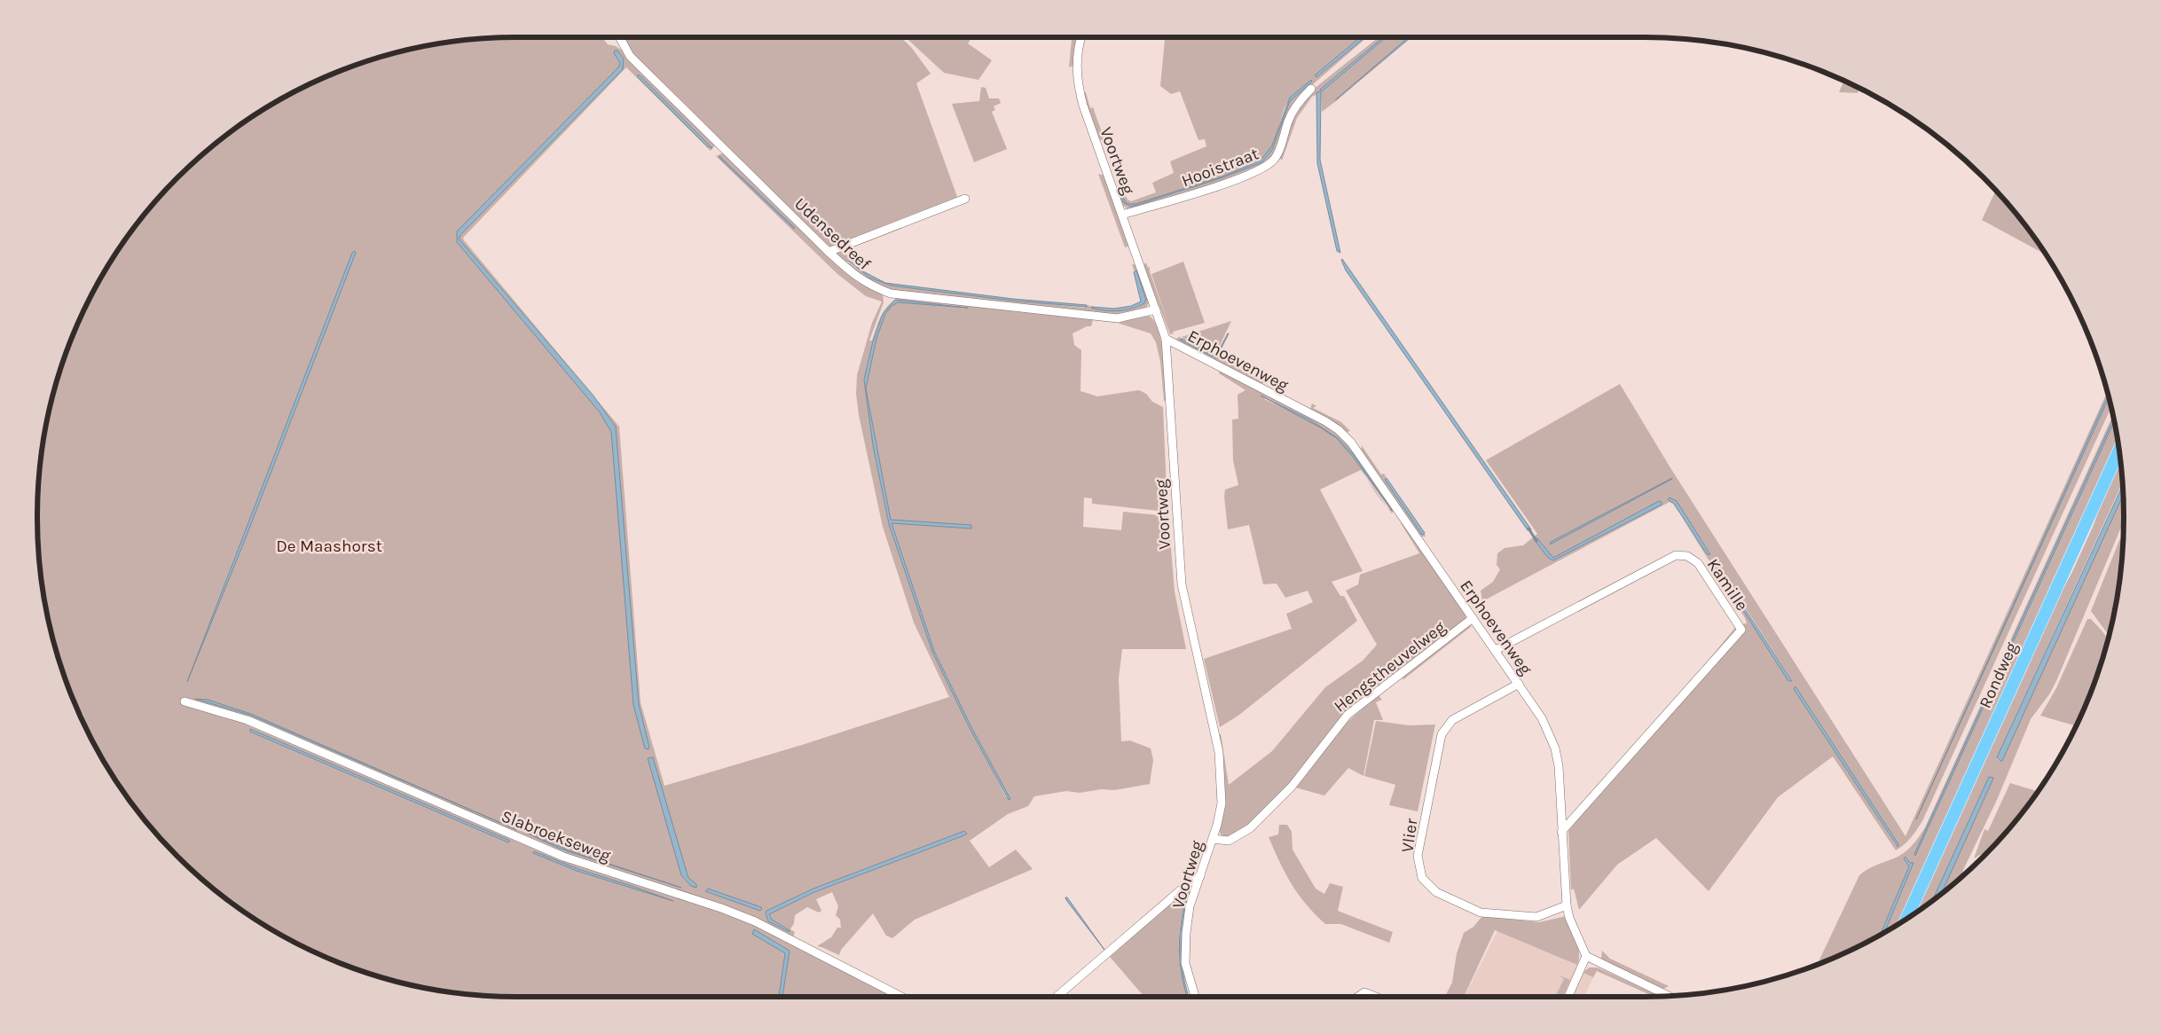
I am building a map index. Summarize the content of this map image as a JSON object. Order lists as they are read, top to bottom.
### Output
{
  "streets": {
    "main road": ["Rondweg"],
    "street": [
      "Voortweg",
      "Hooistraat",
      "Udensedreef",
      "Erphoevenweg",
      "Kamille",
      "Hengstheuvelweg",
      "Slabroekseweg",
      "Vlier"
    ]
  },
  "crossings": [
    ["Voortweg", "Hooistraat"],
    ["Voortweg", "Udensedreef"],
    ["Voortweg", "Erphoevenweg"],
    ["Voortweg", "Hengstheuvelweg"],
    ["Erphoevenweg", "Kamille"],
    ["Erphoevenweg", "Hengstheuvelweg"],
    ["Erphoevenweg", "Vlier"]
  ],
  "parks": ["De Maashorst"]
}
